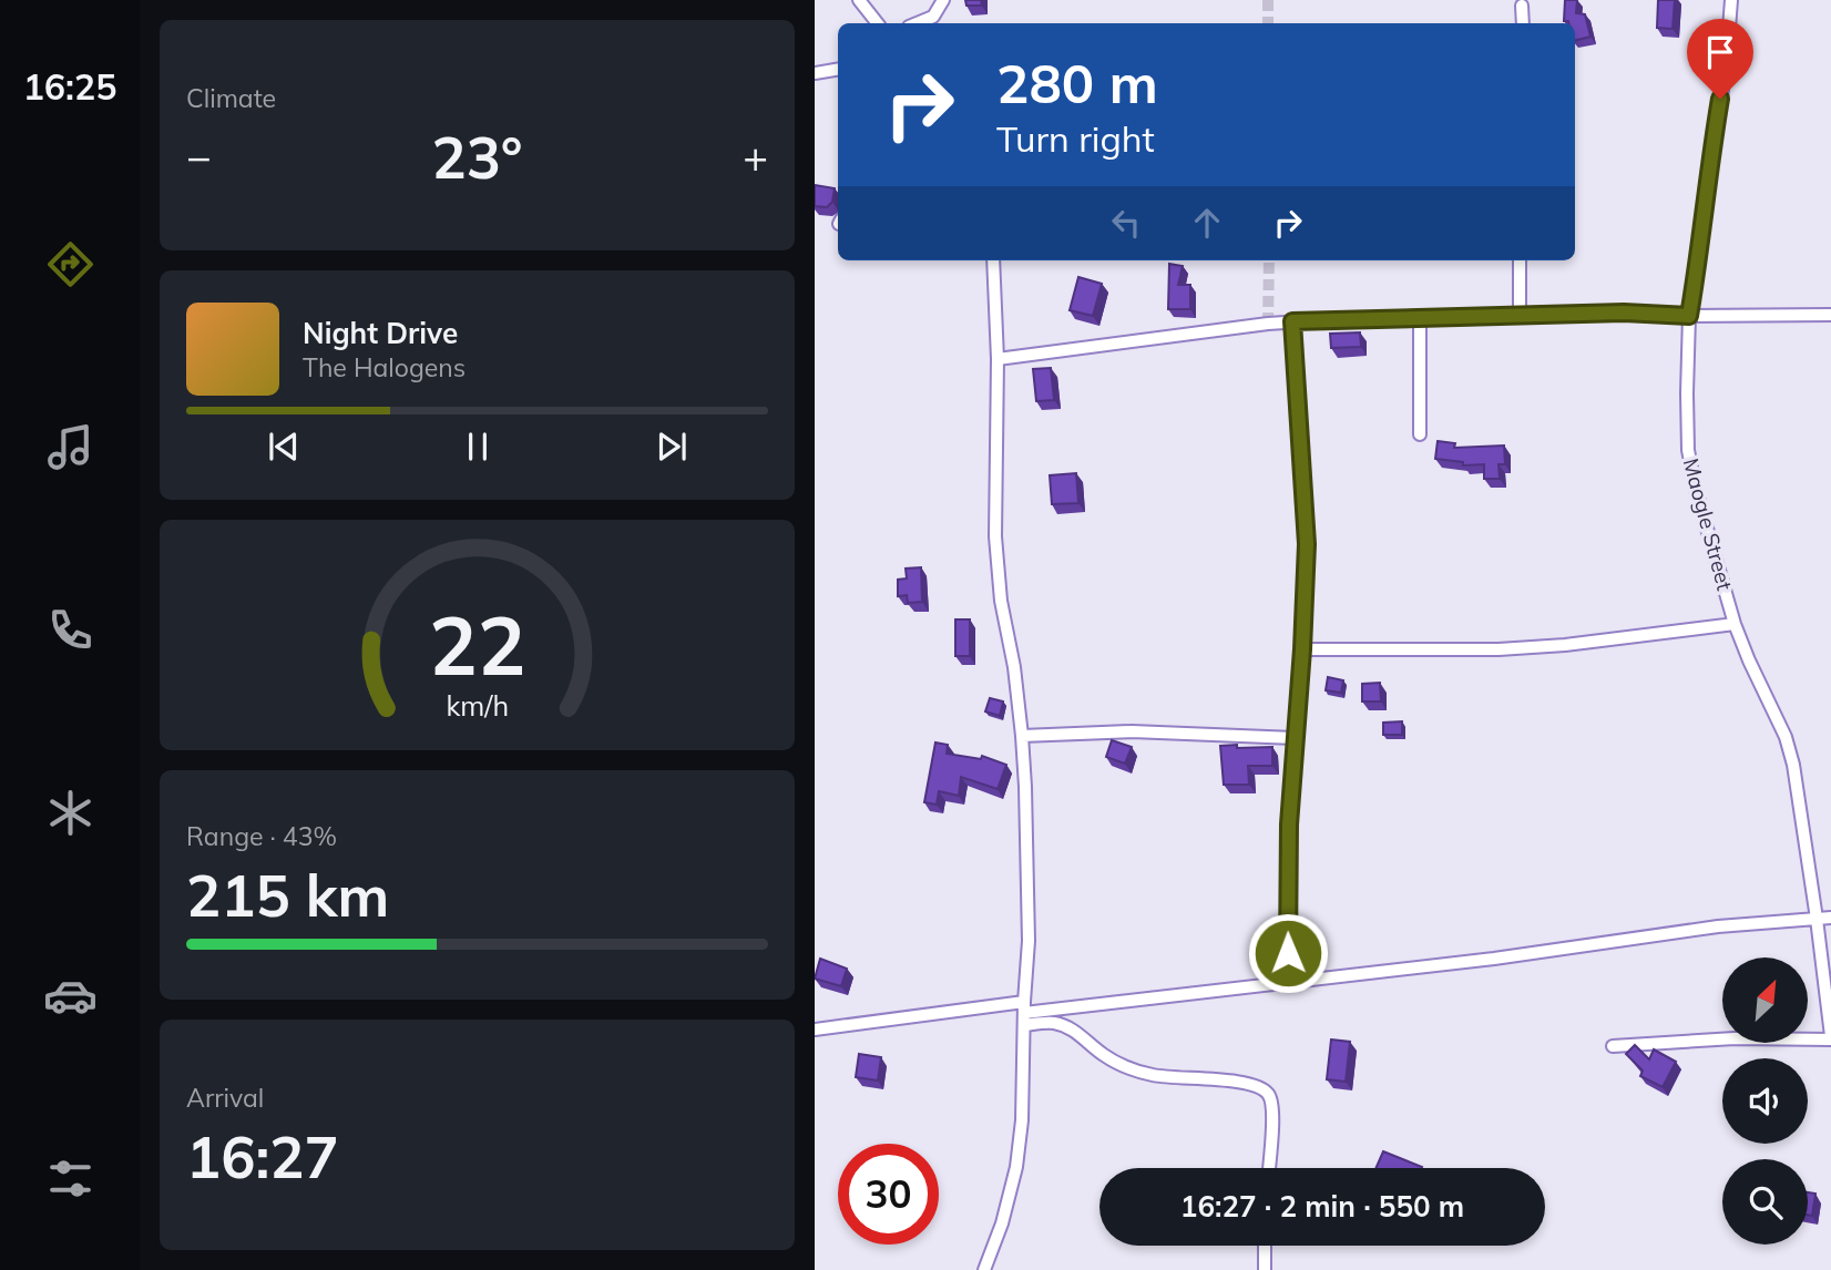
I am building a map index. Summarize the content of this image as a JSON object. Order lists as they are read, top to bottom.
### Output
{
  "streets": {
    "street": ["Maogle Street"]
  },
  "north": "top right",
  "page": {
    "tabs": "16:25",
    "tile": [
      "Climate",
      ["Range · 43%", "215 km"],
      ["Arrival", "16:27"]
    ],
    "turn": ["280 m", "Turn right"],
    "heat": ["−", "23°", "+"],
    "song": ["Night Drive", "The Halogens"],
    "limit": "30",
    "trip": "16:27 · 2 min · 550 m",
    "gauge": ["22", "km/h"]
  }
}
